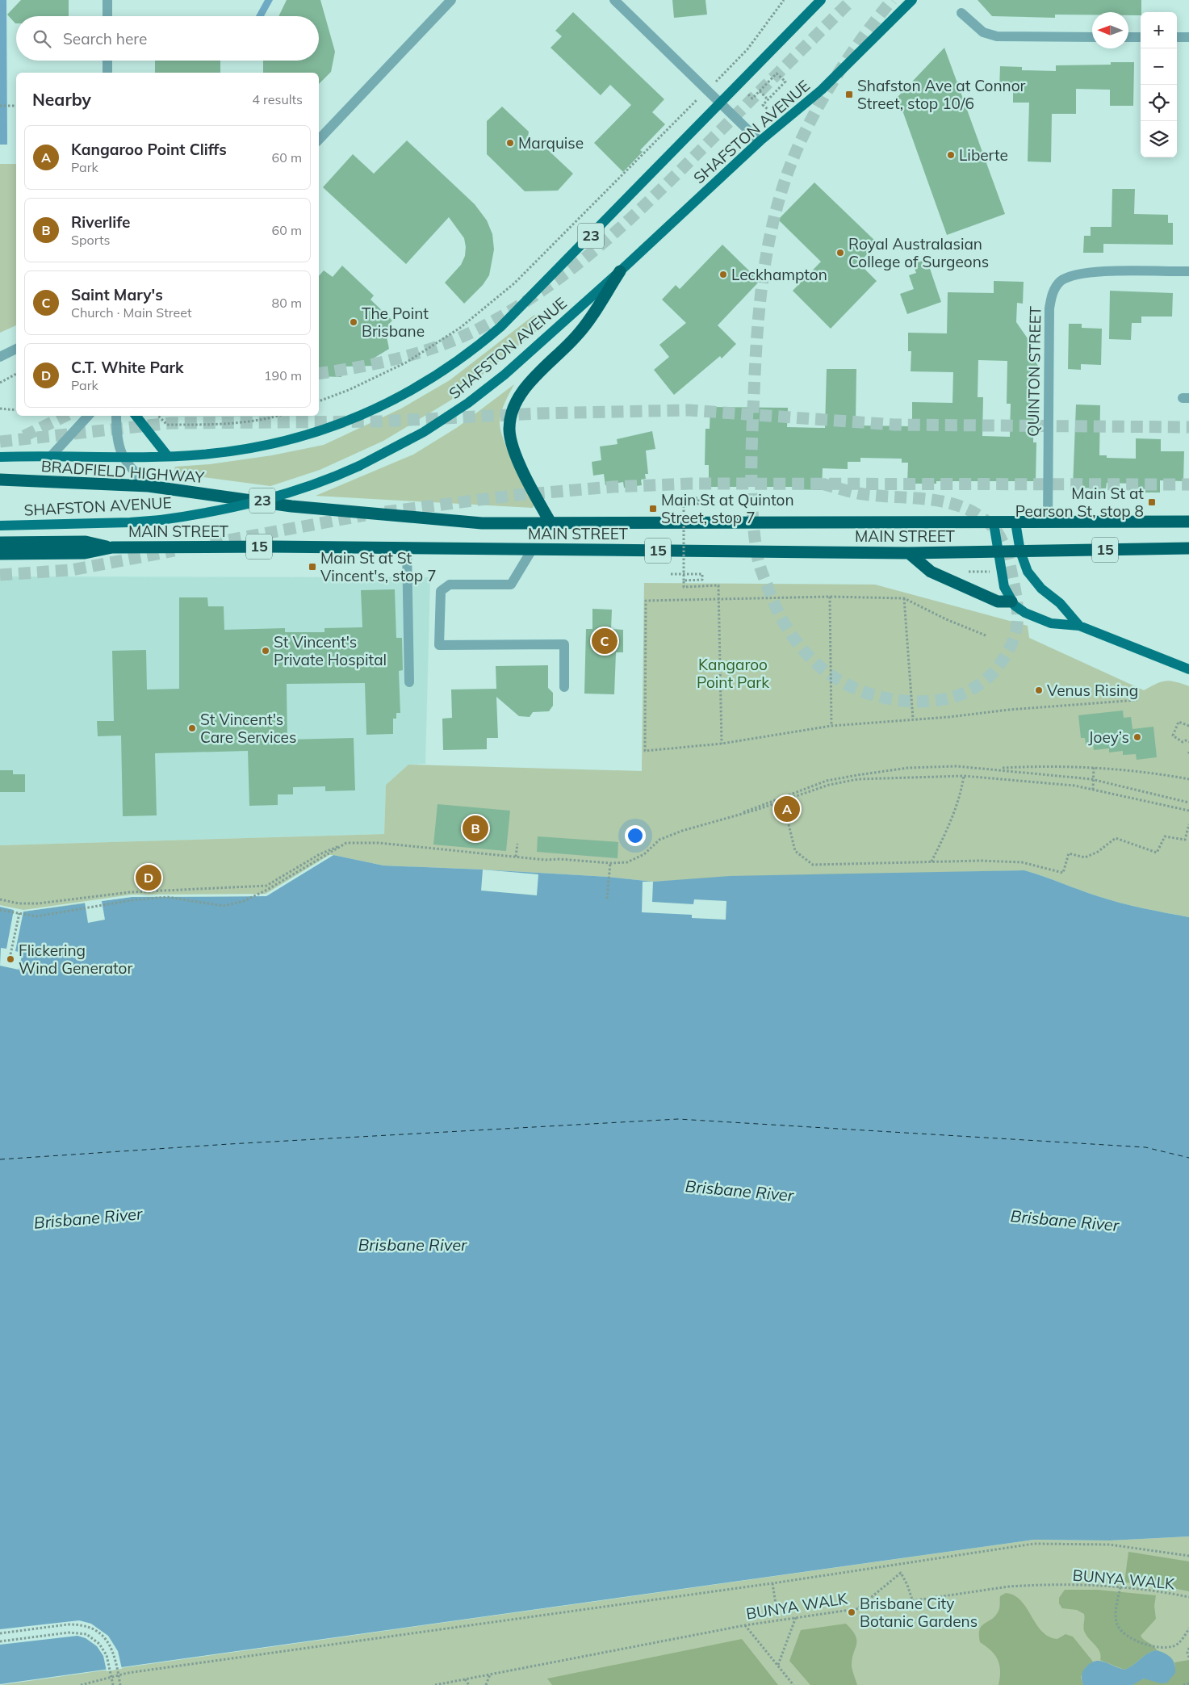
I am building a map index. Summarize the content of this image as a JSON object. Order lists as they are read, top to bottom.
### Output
{
  "streets": {
    "highway": ["BRADFIELD HIGHWAY", "MAIN STREET", "15"],
    "main road": ["SHAFSTON AVENUE", "23"],
    "street": ["QUINTON STREET"],
    "path": ["BUNYA WALK"]
  },
  "crossings": [
    ["QUINTON STREET", "MAIN STREET"],
    ["BRADFIELD HIGHWAY", "MAIN STREET"]
  ],
  "water": ["Brisbane River"],
  "parks": ["Kangaroo Point Park"],
  "places": {
    "transit": [
      "Shafston Ave at Connor Street, stop 10/6",
      "Main St at Pearson St, stop 8",
      "Main St at Quinton Street, stop 7",
      "Main St at St Vincent's, stop 7"
    ],
    "other": [
      "Marquise",
      "Liberte",
      "Royal Australasian College of Surgeons",
      "Leckhampton",
      "The Point Brisbane",
      "St Vincent's Private Hospital",
      "Venus Rising",
      "St Vincent's Care Services",
      "Joey’s",
      "Flickering Wind Generator",
      "Brisbane City Botanic Gardens"
    ]
  },
  "north": "left",
  "page": {
    "map_buttons": ["+", "−"],
    "search": "Search here",
    "heading": ["Nearby", "4 results"],
    "list": [
      {
        "mark": "A",
        "name": "Kangaroo Point Cliffs",
        "note": "Park",
        "value": "60 m"
      },
      {
        "mark": "B",
        "name": "Riverlife",
        "note": "Sports",
        "value": "60 m"
      },
      {
        "mark": "C",
        "name": "Saint Mary's",
        "note": "Church · Main Street",
        "value": "80 m"
      },
      {
        "mark": "D",
        "name": "C.T. White Park",
        "note": "Park",
        "value": "190 m"
      }
    ],
    "pins": [
      "C",
      "A",
      "B",
      "D"
    ]
  }
}
